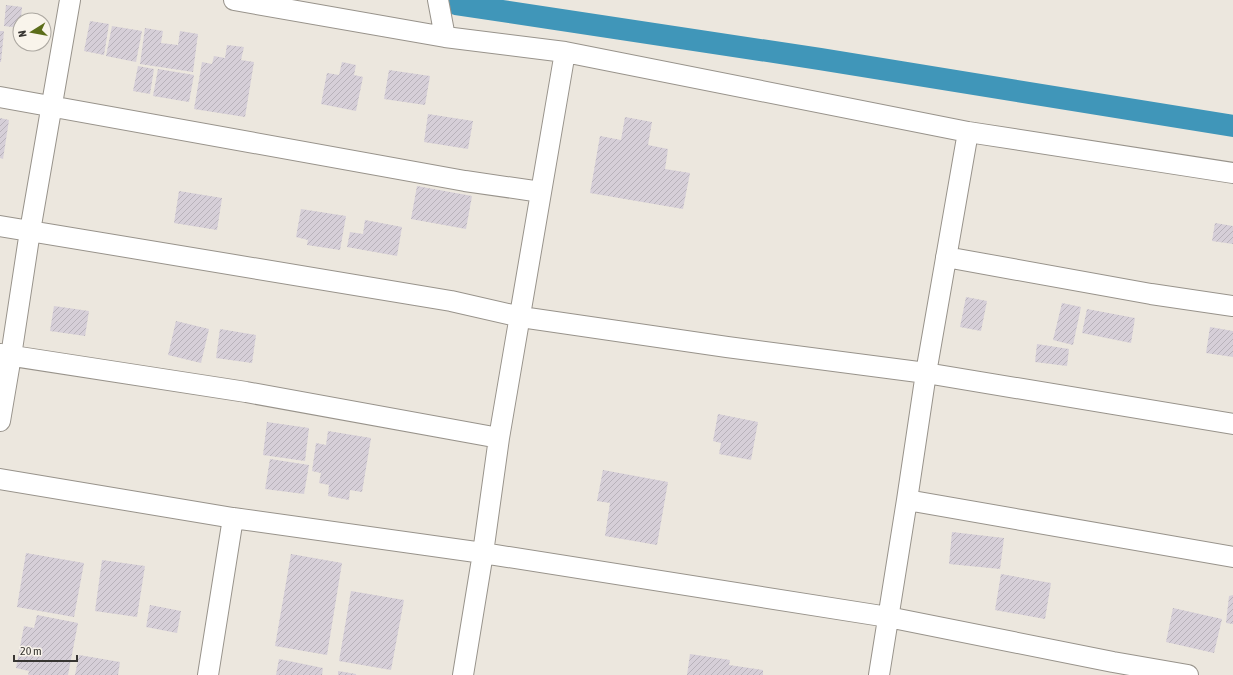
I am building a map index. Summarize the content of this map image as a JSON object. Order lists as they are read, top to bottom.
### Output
{
  "scale_bar": "20 m",
  "north": "left"
}
